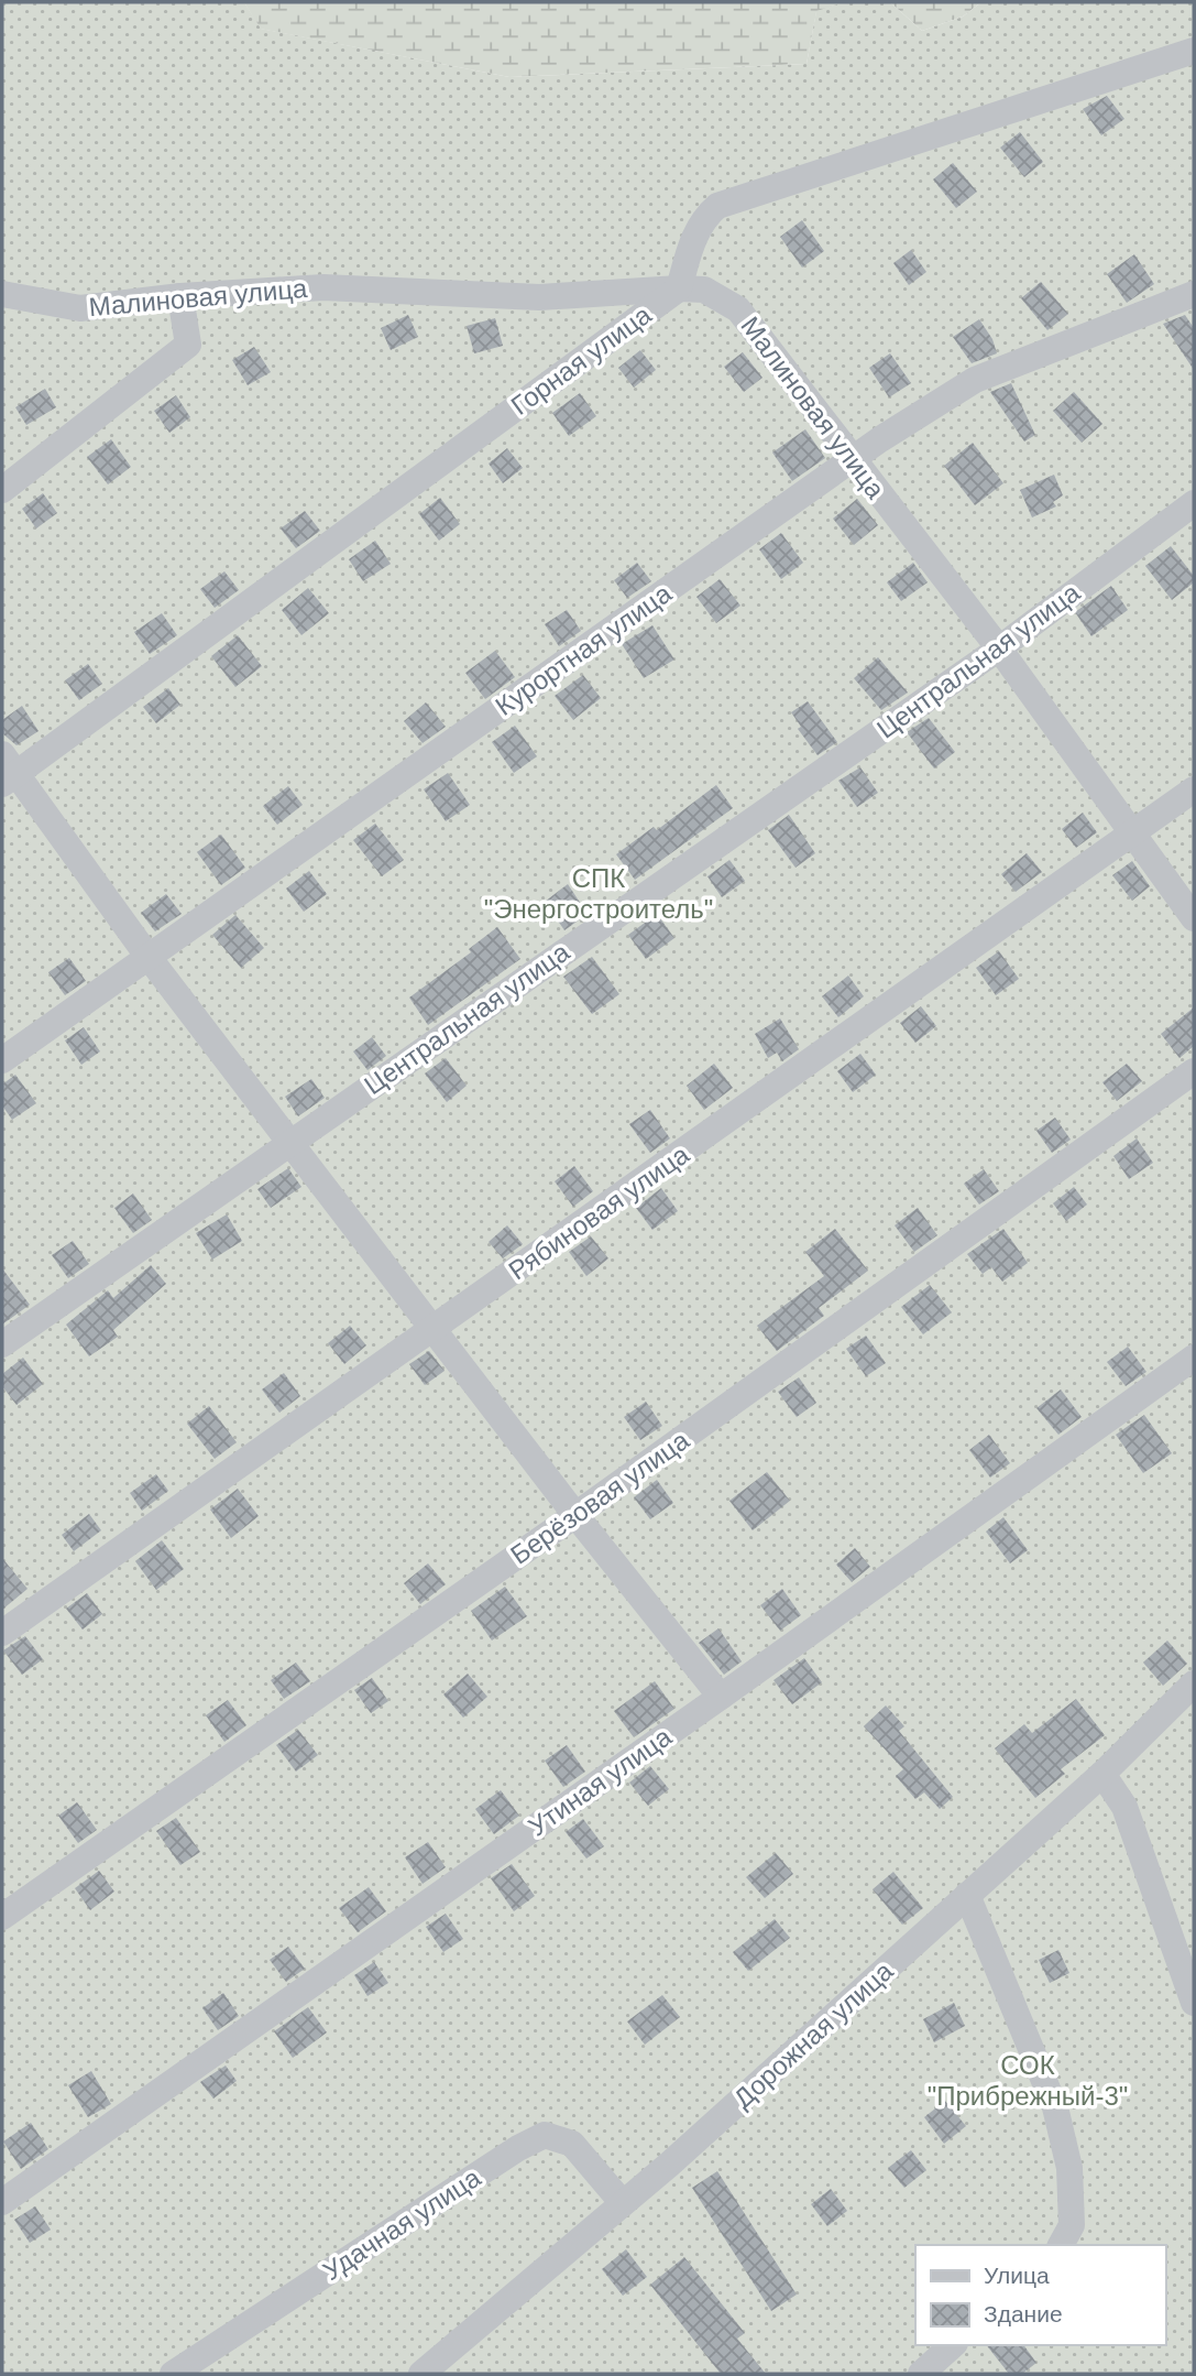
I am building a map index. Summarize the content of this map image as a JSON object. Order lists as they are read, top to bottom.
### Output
{
  "streets": {
    "street": [
      "Малиновая улица",
      "Горная улица",
      "Курортная улица",
      "Центральная улица",
      "Рябиновая улица",
      "Берёзовая улица",
      "Утиная улица",
      "Дорожная улица",
      "Удачная улица"
    ]
  },
  "crossings": [
    ["Малиновая улица", "Горная улица"],
    ["Малиновая улица", "Курортная улица"],
    ["Малиновая улица", "Центральная улица"],
    ["Малиновая улица", "Рябиновая улица"],
    ["Дорожная улица", "Удачная улица"]
  ],
  "parks": ["СПК \"Энергостроитель\"", "СОК \"Прибрежный-3\""],
  "legend": ["Улица", "Здание"]
}
